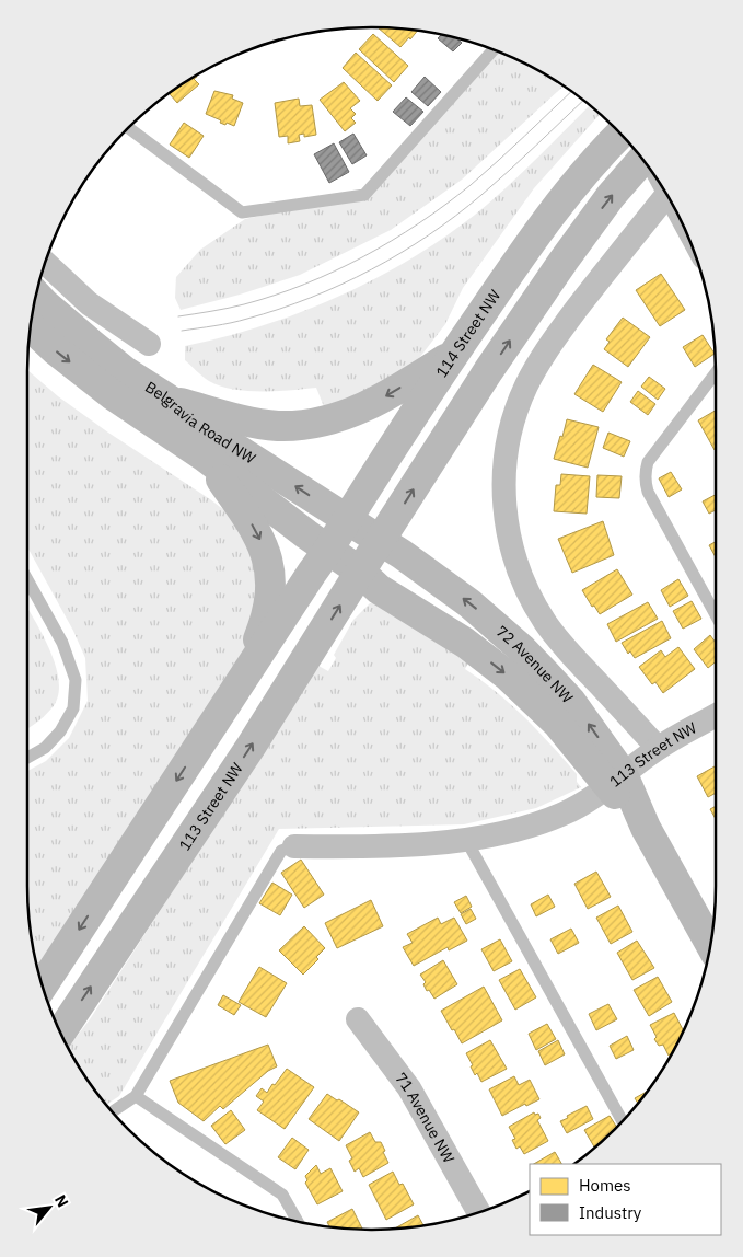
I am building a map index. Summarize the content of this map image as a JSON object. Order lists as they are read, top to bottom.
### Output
{
  "streets": {
    "main road": [
      "114 Street NW",
      "Belgravia Road NW",
      "72 Avenue NW",
      "113 Street NW"
    ],
    "street": ["71 Avenue NW"]
  },
  "crossings": [
    ["114 Street NW", "Belgravia Road NW"],
    ["Belgravia Road NW", "72 Avenue NW"],
    ["Belgravia Road NW", "113 Street NW"],
    ["72 Avenue NW", "113 Street NW"]
  ],
  "one_way": ["113 Street NW"],
  "legend": ["Homes", "Industry"],
  "north": "top right"
}
